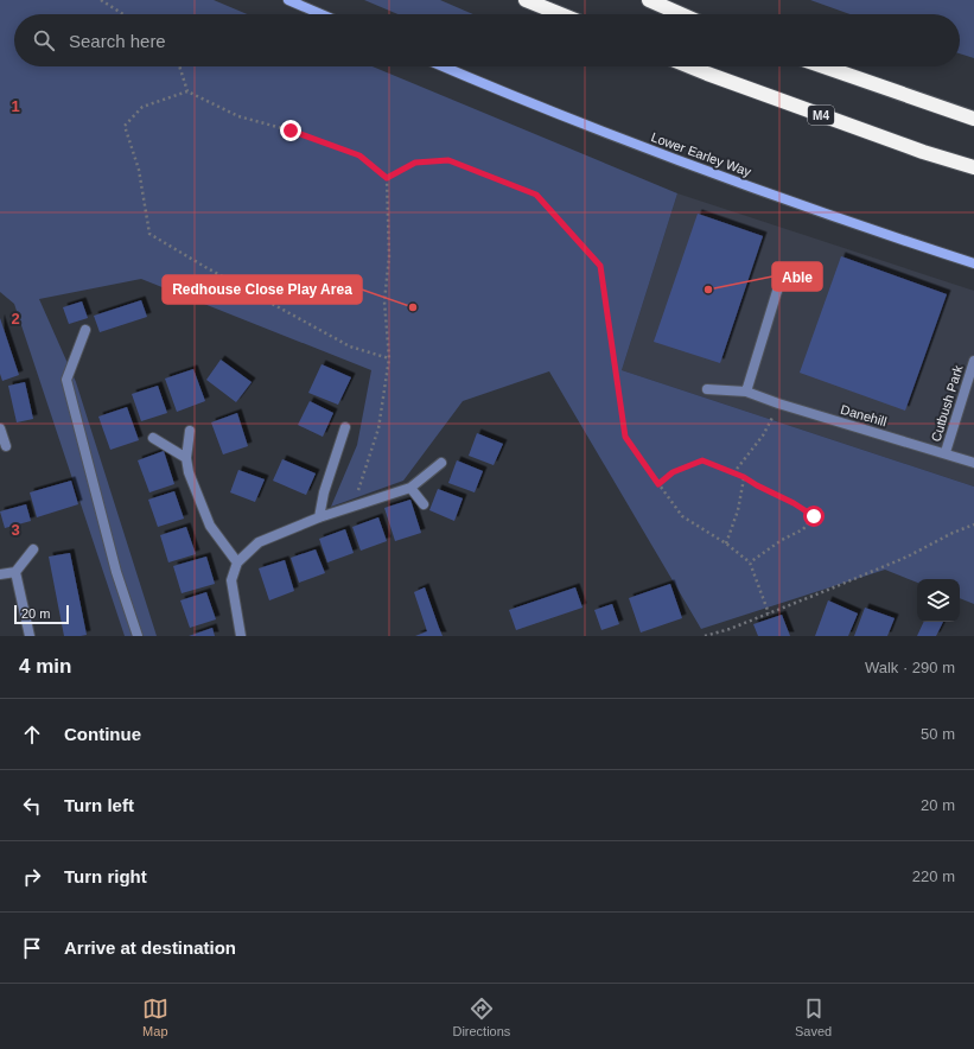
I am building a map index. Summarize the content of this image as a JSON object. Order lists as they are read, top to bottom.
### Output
{
  "streets": {
    "highway": ["M4"],
    "main road": ["Lower Earley Way"],
    "street": ["Cutbush Park", "Danehill"]
  },
  "crossings": [
    ["Cutbush Park", "Danehill"]
  ],
  "places": ["Able", "Redhouse Close Play Area"],
  "scale_bar": "20 m",
  "page": {
    "search": "Search here",
    "scale": "20 m",
    "heading": ["4 min", "Walk · 290 m"],
    "list": [
      ["Continue", "50 m"],
      ["Turn left", "20 m"],
      ["Turn right", "220 m"],
      "Arrive at destination"
    ],
    "nav": ["Map", "Directions", "Saved"]
  },
  "grid": {
    "rows": ["1", "2", "3"]
  }
}
